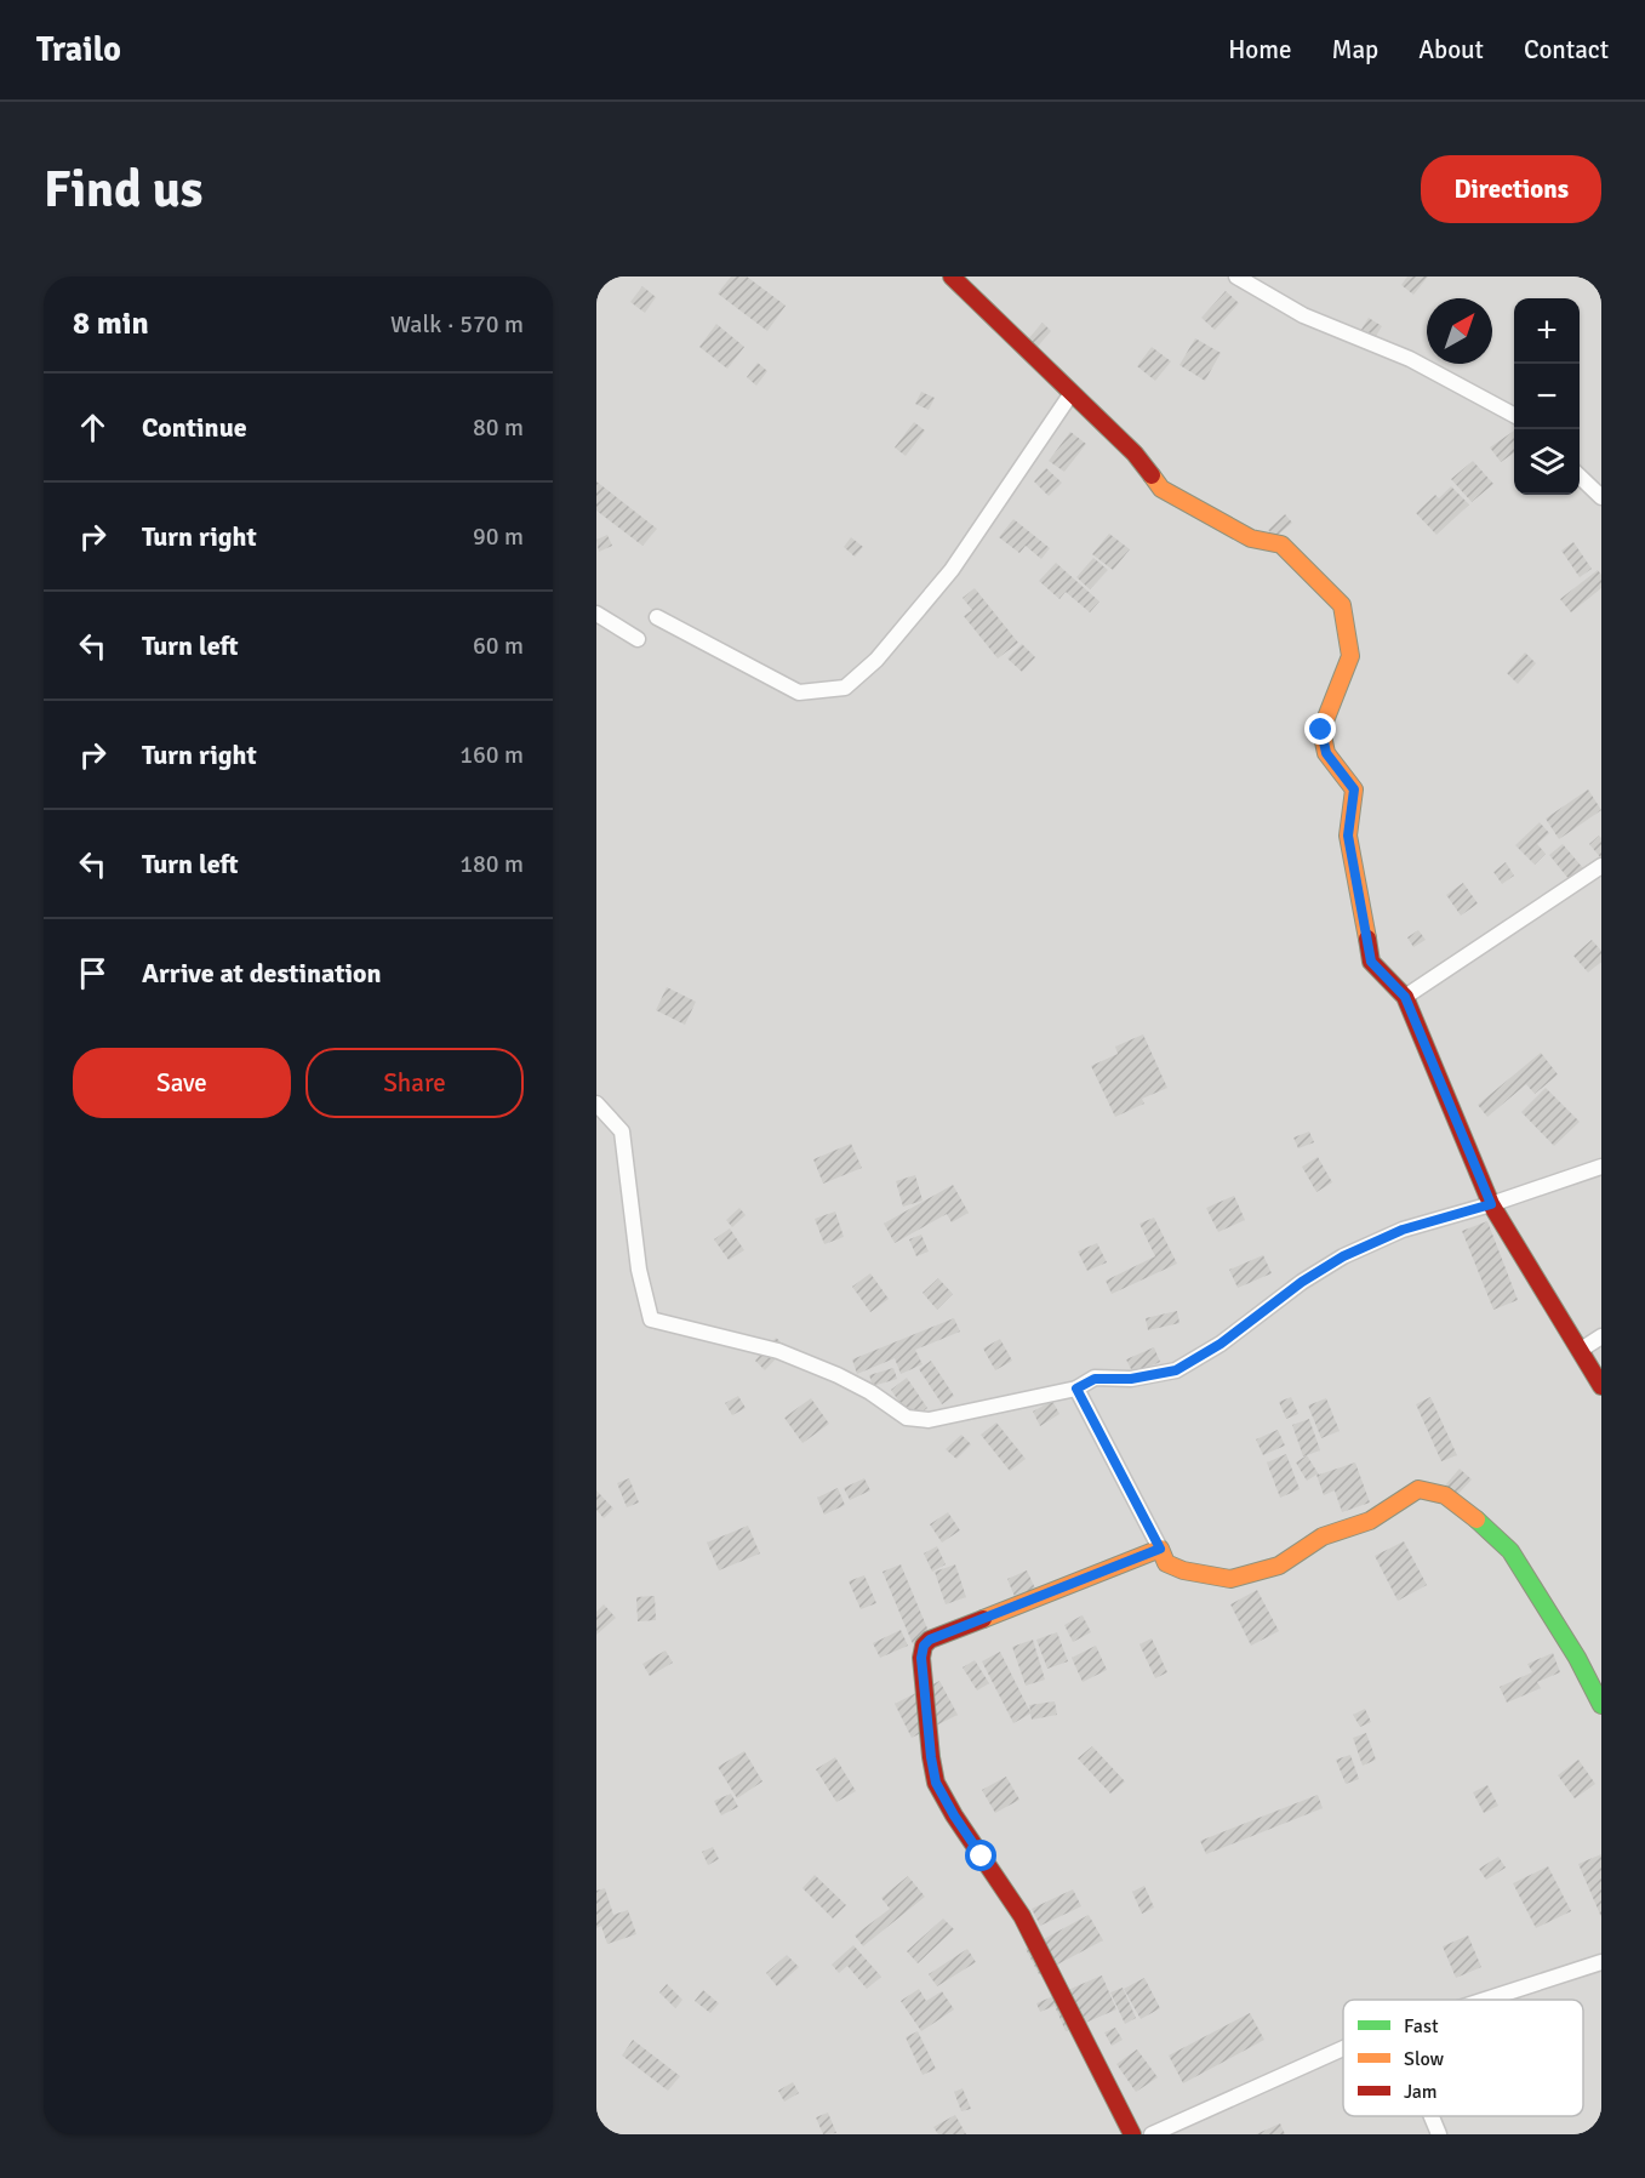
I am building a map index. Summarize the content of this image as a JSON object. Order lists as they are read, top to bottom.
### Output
{
  "legend": ["Fast", "Slow", "Jam"],
  "north": "top right",
  "page": {
    "header": "Trailo",
    "nav": [
      "Home",
      "Map",
      "About",
      "Contact"
    ],
    "buttons": [
      "Directions",
      ["Save", "Share"]
    ],
    "title": "Find us",
    "heading": ["8 min", "Walk · 570 m"],
    "map_buttons": ["+", "−"],
    "list": [
      ["Continue", "80 m"],
      ["Turn right", "90 m"],
      ["Turn left", "60 m"],
      ["Turn right", "160 m"],
      ["Turn left", "180 m"],
      "Arrive at destination"
    ]
  }
}
